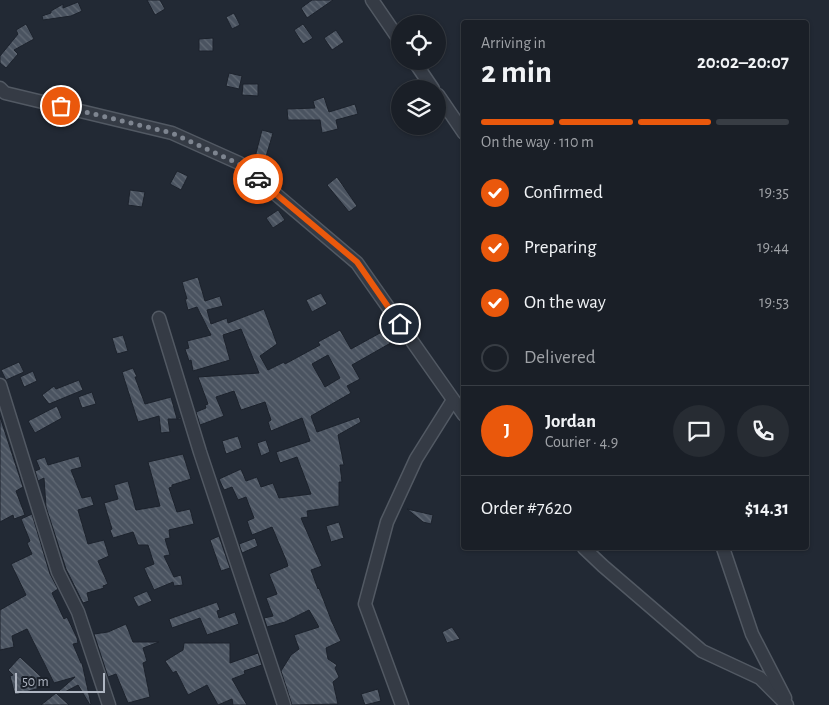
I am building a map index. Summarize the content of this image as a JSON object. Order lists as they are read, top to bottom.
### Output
{
  "scale_bar": "50 m",
  "page": {
    "heading": ["2 min", "Arriving in", "20:02–20:07"],
    "panel": [
      "Jordan",
      "Courier · 4.9",
      "Order #7620",
      "$14.31"
    ],
    "bar": "On the way · 110 m",
    "list": [
      ["Confirmed", "19:35"],
      ["Preparing", "19:44"],
      ["On the way", "19:53"],
      "Delivered"
    ],
    "round": "J",
    "scale": "50 m"
  }
}
